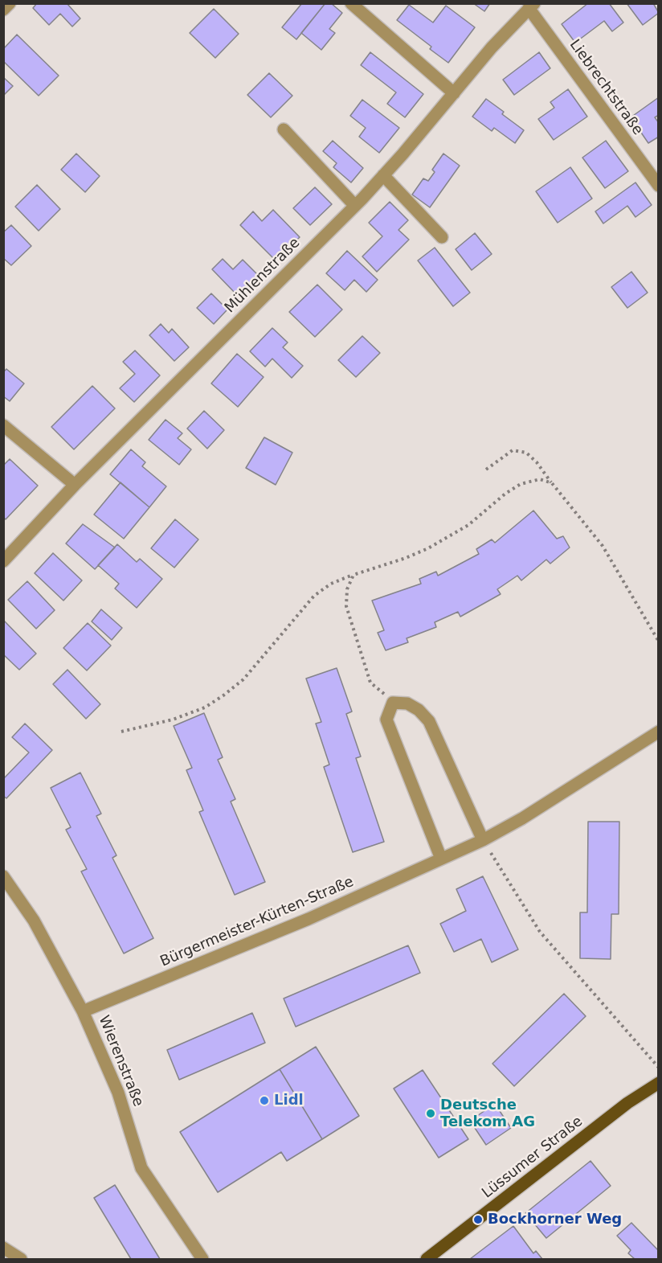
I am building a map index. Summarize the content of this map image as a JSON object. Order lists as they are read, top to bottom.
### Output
{
  "streets": {
    "main road": ["Lüssumer Straße"],
    "street": [
      "Liebrechtstraße",
      "Mühlenstraße",
      "Bürgermeister-Kürten-Straße",
      "Wierenstraße"
    ]
  },
  "crossings": [
    ["Liebrechtstraße", "Mühlenstraße"],
    ["Bürgermeister-Kürten-Straße", "Wierenstraße"]
  ],
  "places": ["Lidl", "Deutsche Telekom AG", "Bockhorner Weg"]
}
